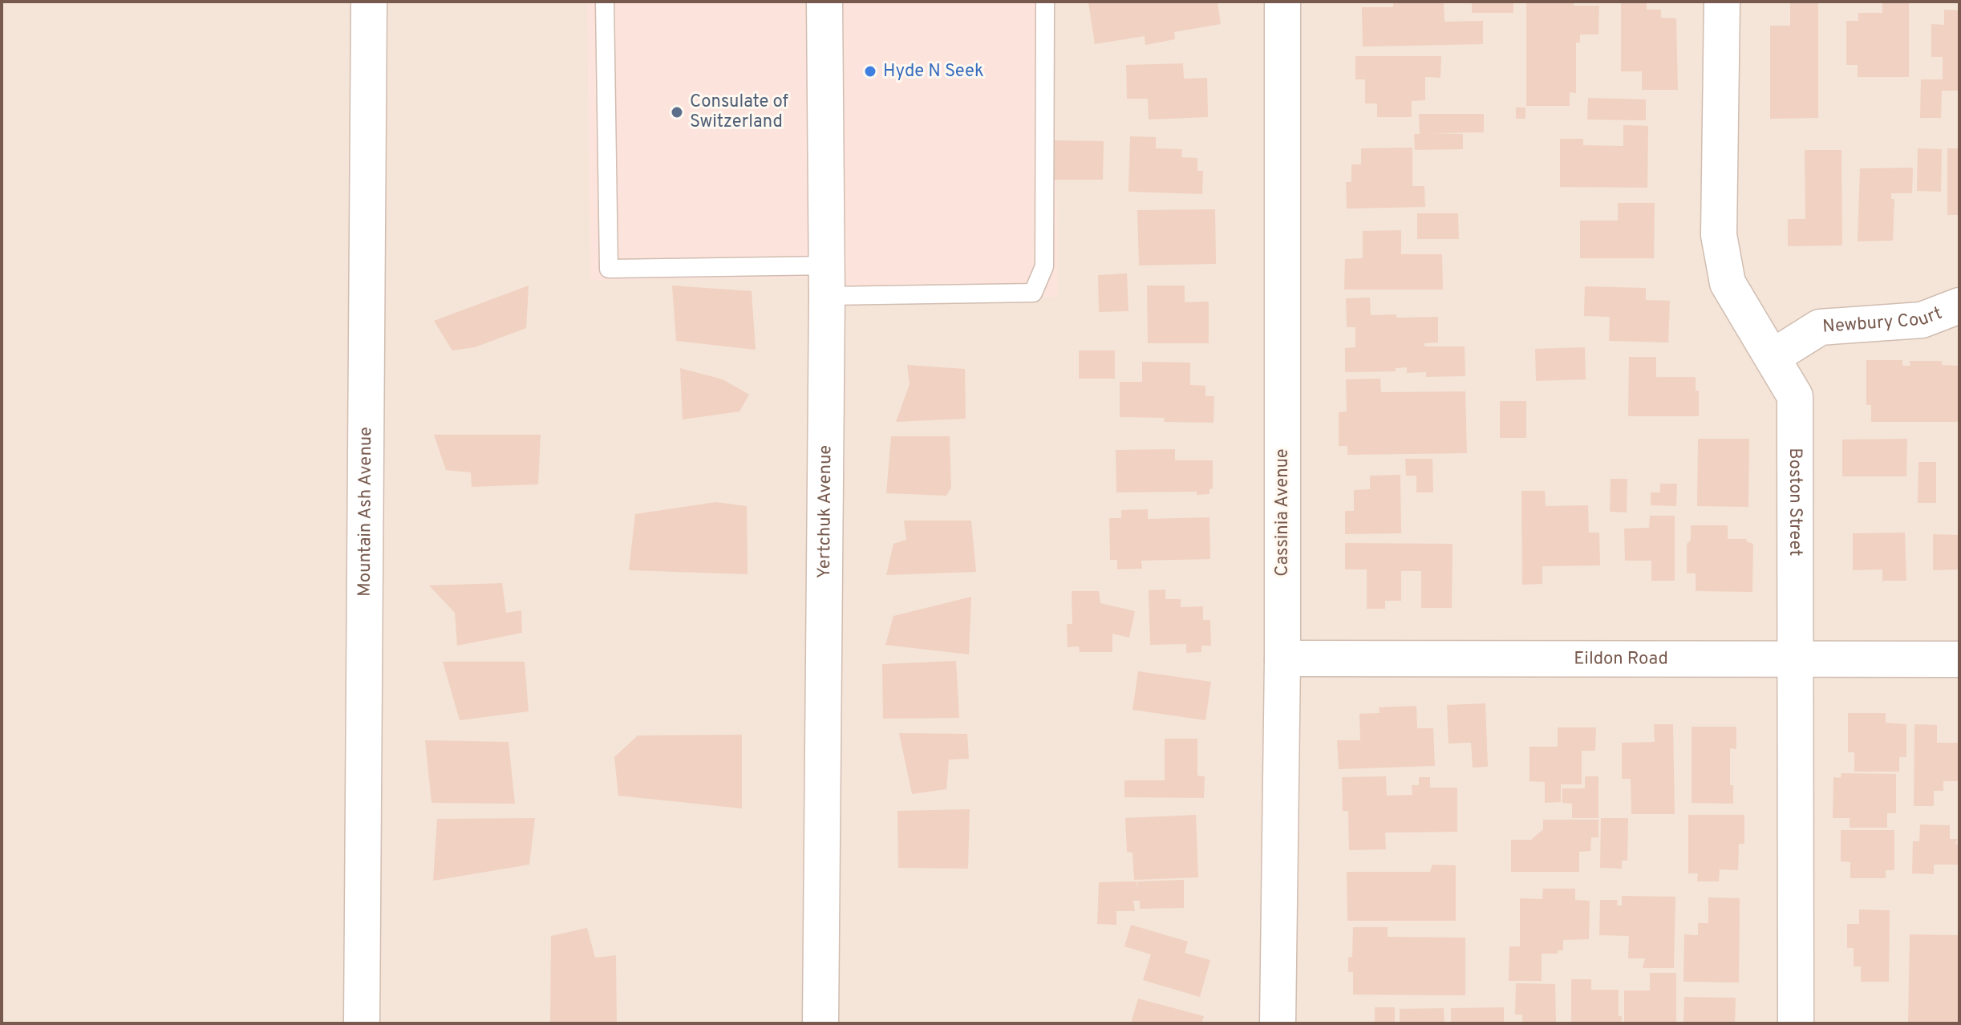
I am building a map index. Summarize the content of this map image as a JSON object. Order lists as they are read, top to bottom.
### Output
{
  "streets": {
    "street": [
      "Newbury Court",
      "Boston Street",
      "Mountain Ash Avenue",
      "Yertchuk Avenue",
      "Cassinia Avenue",
      "Eildon Road"
    ]
  },
  "crossings": [
    ["Newbury Court", "Boston Street"],
    ["Boston Street", "Eildon Road"],
    ["Cassinia Avenue", "Eildon Road"]
  ],
  "places": ["Hyde N Seek", "Consulate of Switzerland"]
}
